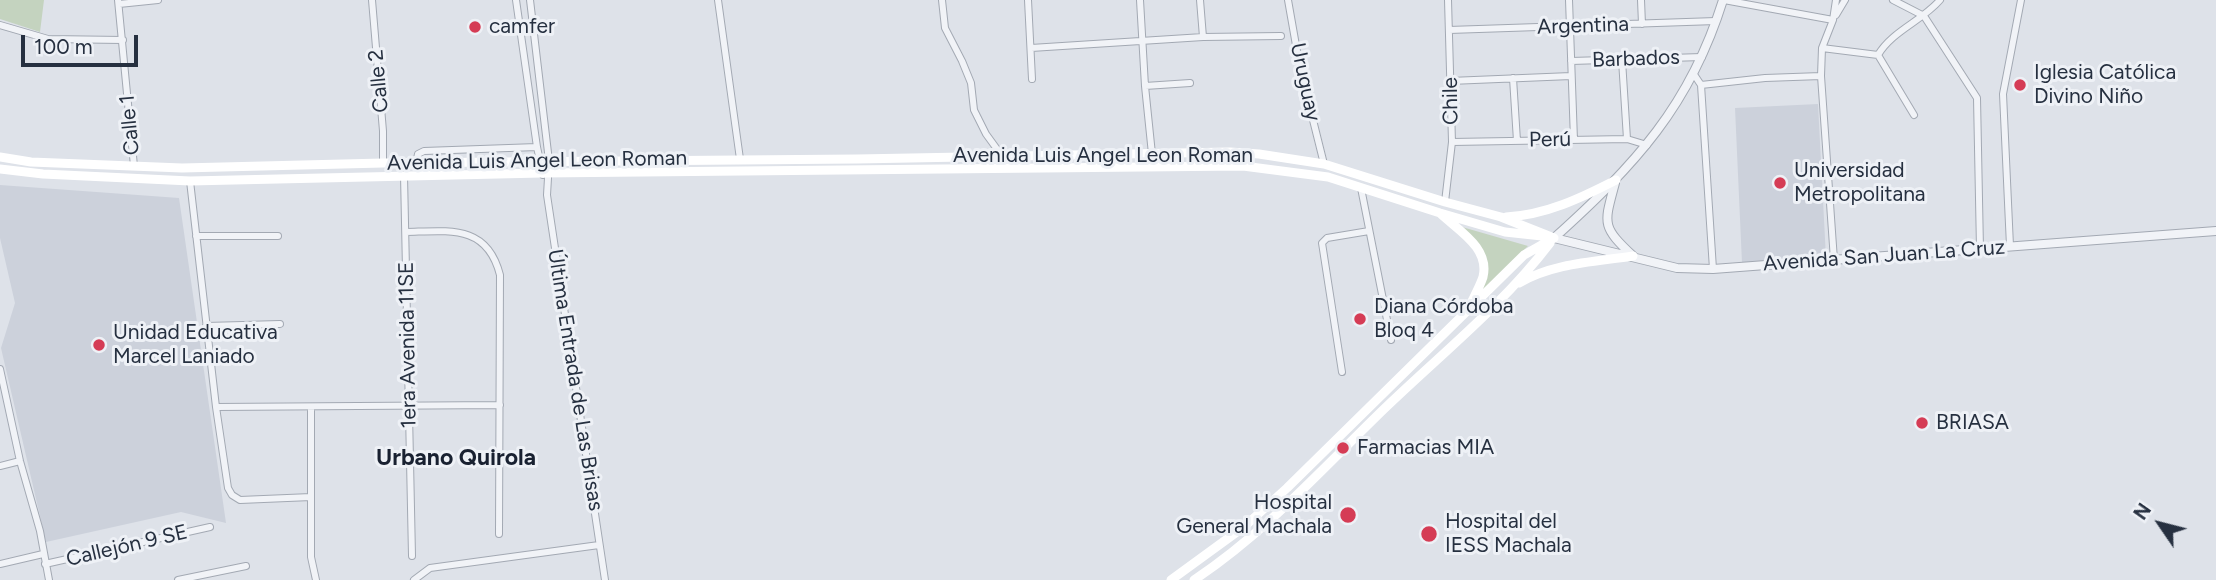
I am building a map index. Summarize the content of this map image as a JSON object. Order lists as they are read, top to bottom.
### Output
{
  "streets": {
    "main road": ["Avenida Luis Angel Leon Roman"],
    "street": [
      "Argentina",
      "Barbados",
      "Calle 2",
      "Uruguay",
      "Chile",
      "Calle 1",
      "Perú",
      "Avenida San Juan La Cruz",
      "1era Avenida 11SE",
      "Última Entrada de Las Brisas",
      "Callejón 9 SE"
    ]
  },
  "crossings": [
    ["Argentina", "Chile"],
    ["Calle 2", "Avenida Luis Angel Leon Roman"],
    ["Uruguay", "Avenida Luis Angel Leon Roman"],
    ["Chile", "Perú"],
    ["Chile", "Avenida Luis Angel Leon Roman"],
    ["Calle 1", "Avenida Luis Angel Leon Roman"],
    ["Avenida Luis Angel Leon Roman", "Avenida San Juan La Cruz"],
    ["Avenida Luis Angel Leon Roman", "1era Avenida 11SE"],
    ["Avenida Luis Angel Leon Roman", "Última Entrada de Las Brisas"]
  ],
  "districts": ["Urbano Quirola"],
  "places": [
    "camfer",
    "Iglesia Católica Divino Niño",
    "Universidad Metropolitana",
    "Diana Córdoba Bloq 4",
    "Unidad Educativa Marcel Laniado",
    "BRIASA",
    "Farmacias MIA",
    "Hospital General Machala",
    "Hospital del IESS Machala"
  ],
  "scale_bar": "100 m",
  "north": "top left"
}
